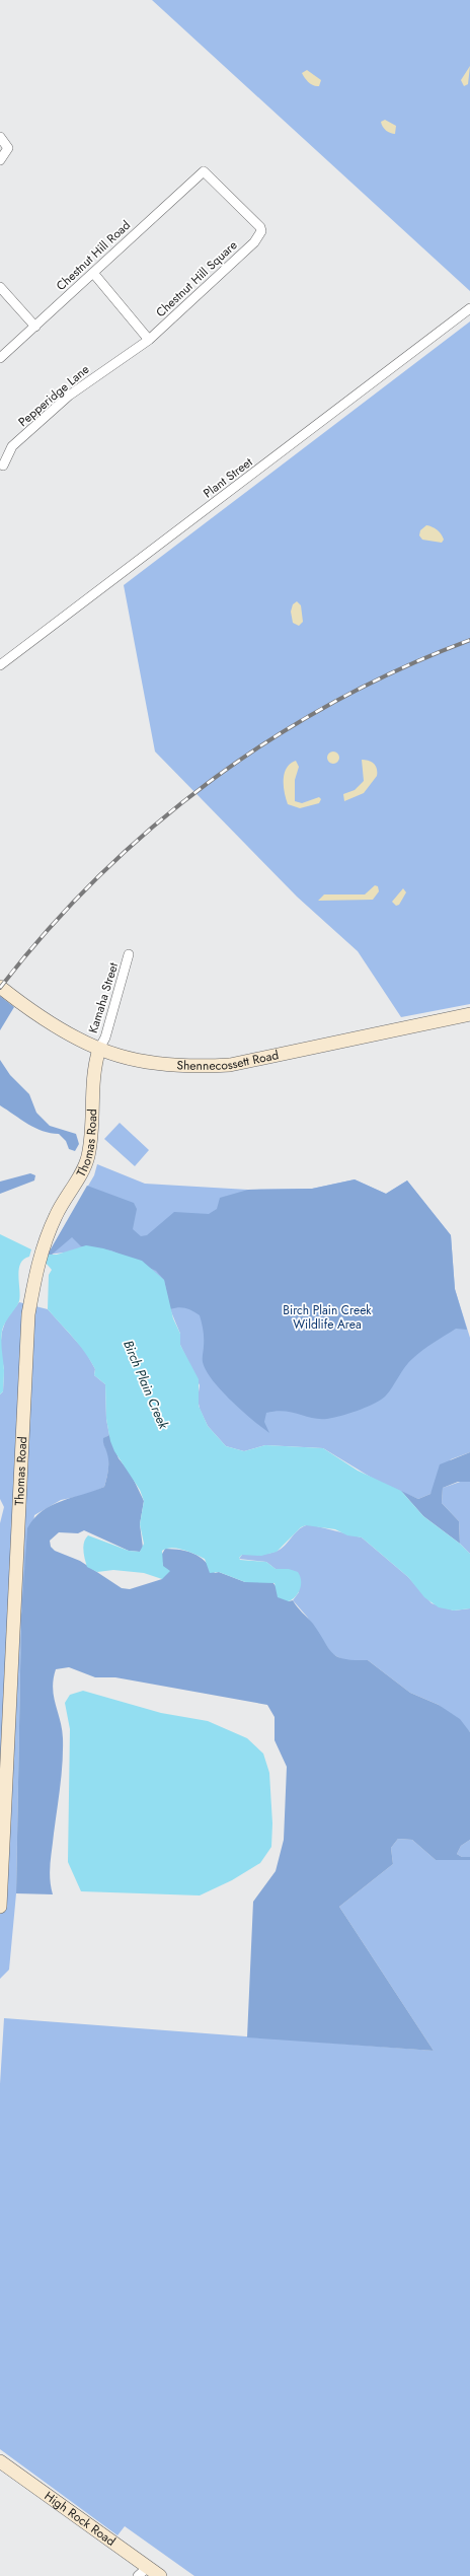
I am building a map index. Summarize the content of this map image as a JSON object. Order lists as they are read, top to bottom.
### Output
{
  "streets": {
    "main road": ["Shennecossett Road", "Thomas Road", "High Rock Road"],
    "street": [
      "Chestnut Hill Road",
      "Chestnut Hill Square",
      "Pepperidge Lane",
      "Plant Street",
      "Kamaha Street"
    ]
  },
  "crossings": [
    ["Chestnut Hill Road", "Chestnut Hill Square"],
    ["Chestnut Hill Square", "Pepperidge Lane"],
    ["Kamaha Street", "Shennecossett Road"],
    ["Kamaha Street", "Thomas Road"],
    ["Shennecossett Road", "Thomas Road"]
  ],
  "water": ["Birch Plain Creek"],
  "parks": ["Birch Plain Creek Wildlife Area"]
}
